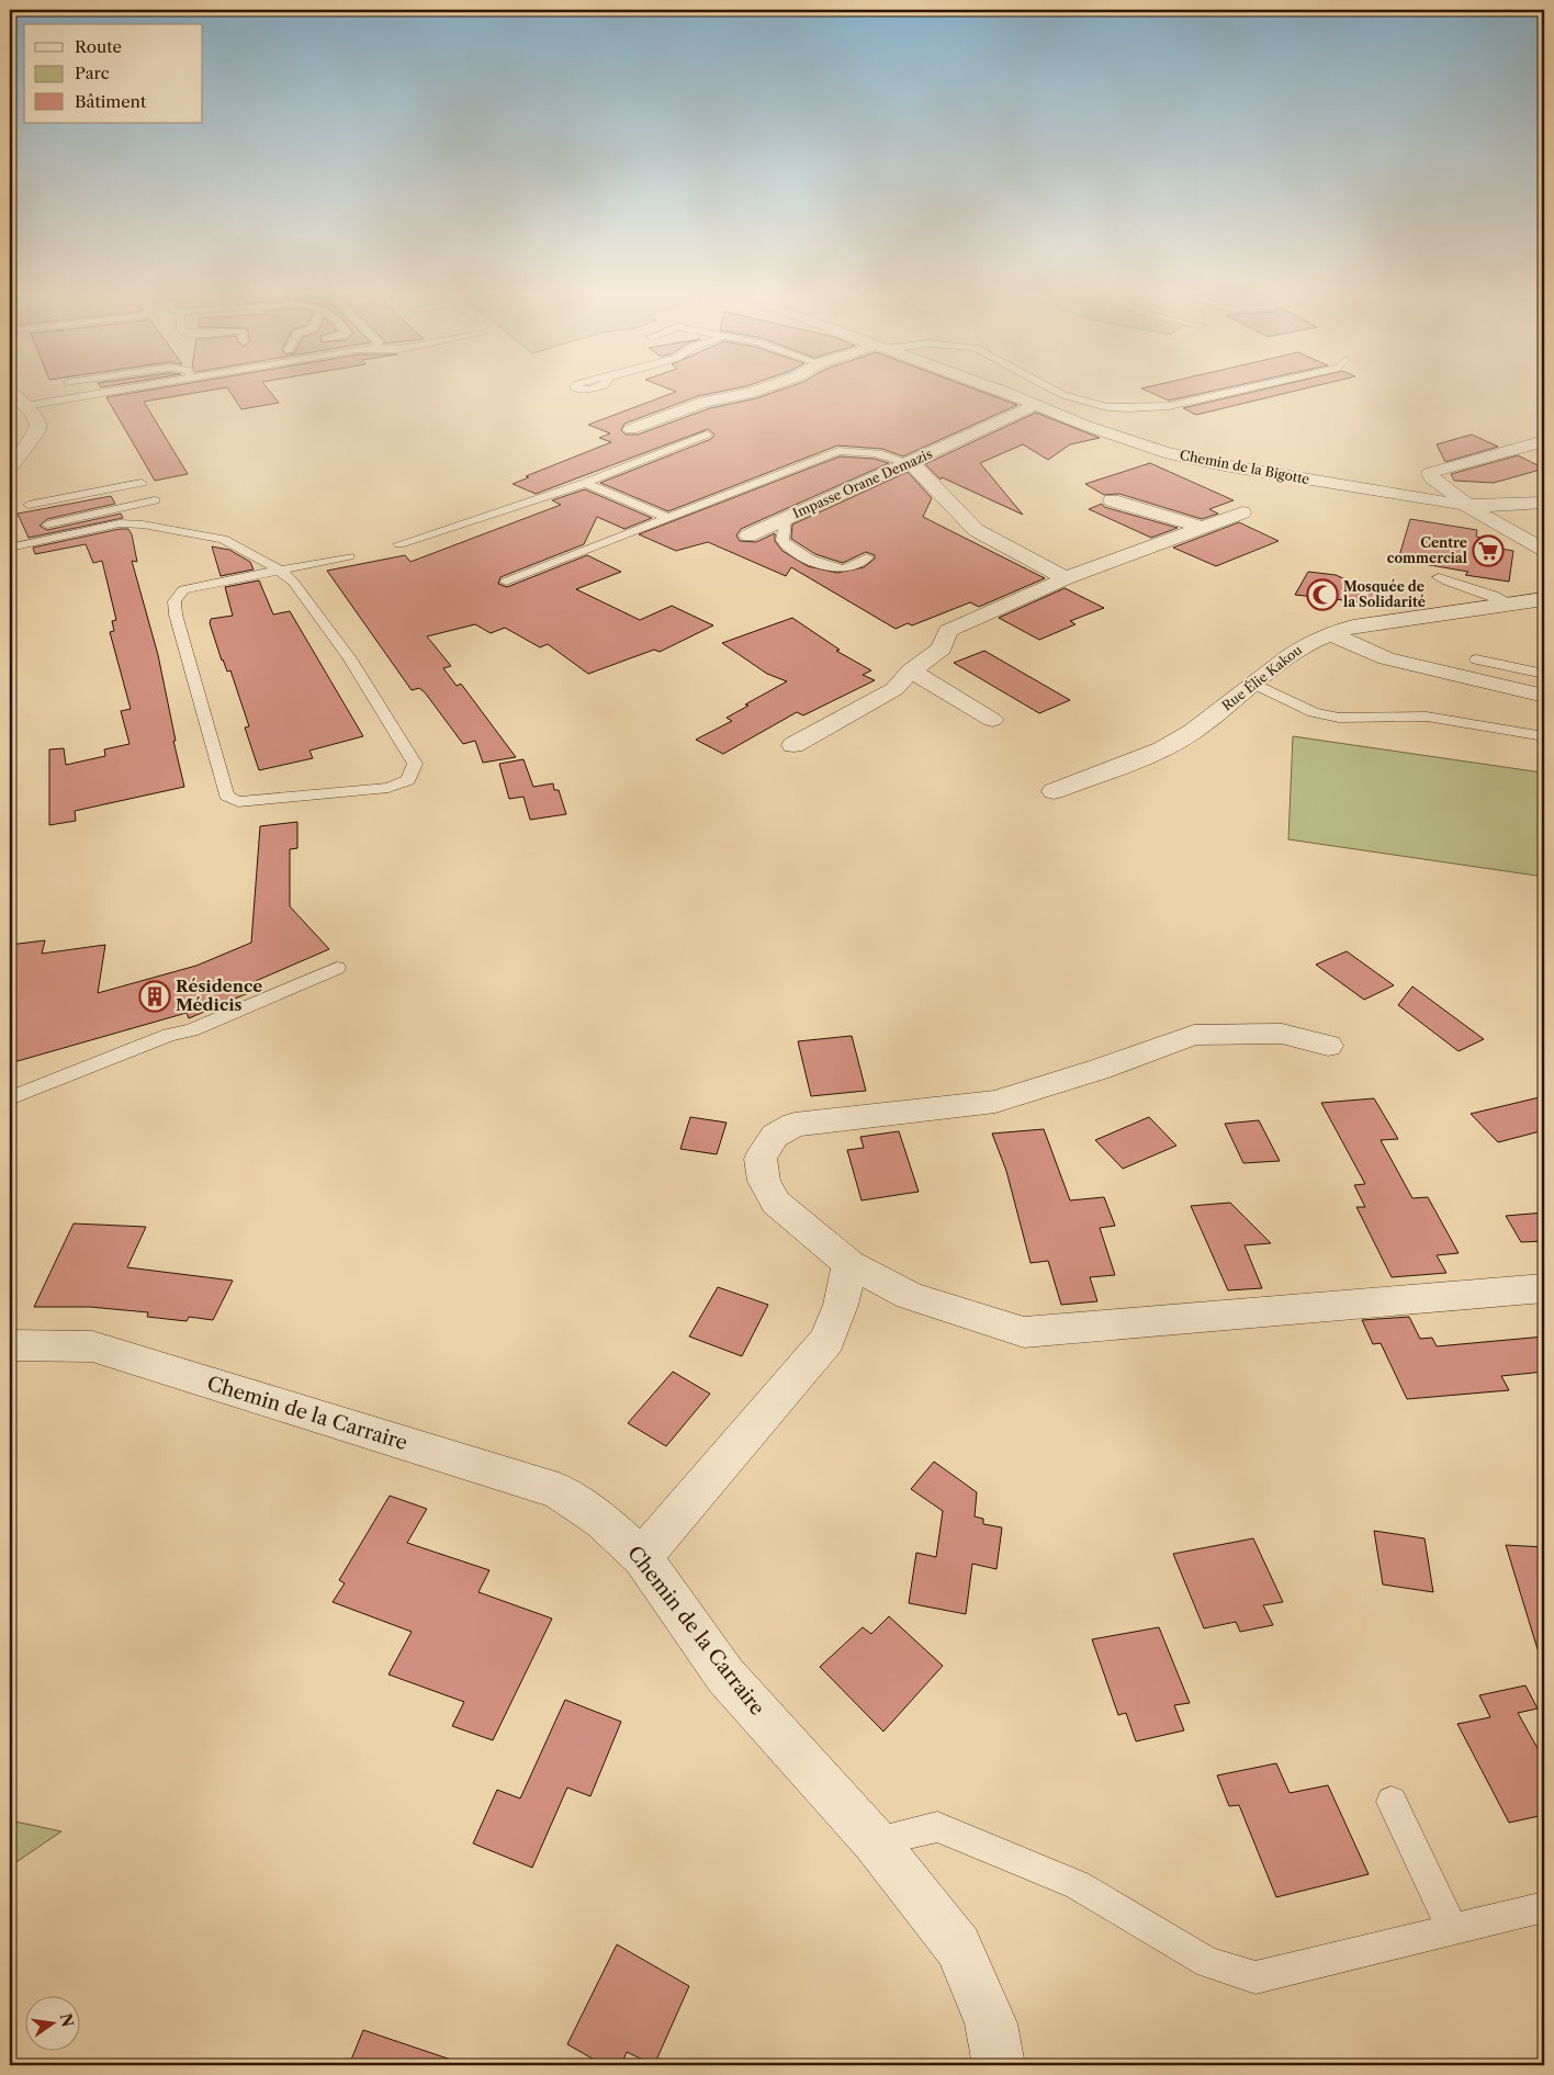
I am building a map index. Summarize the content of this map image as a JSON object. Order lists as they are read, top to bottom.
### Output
{
  "streets": {
    "street": [
      "Chemin de la Bigotte",
      "Impasse Orane Demazis",
      "Rue Élie Kakou",
      "Chemin de la Carraire"
    ]
  },
  "crossings": [
    ["Chemin de la Bigotte", "Impasse Orane Demazis"]
  ],
  "places": {
    "supermarket": ["Centre commercial"],
    "mosque": ["Mosquée de la Solidarité"],
    "building": ["Résidence Médicis"]
  },
  "legend": ["Route", "Parc", "Bâtiment"],
  "north": "right"
}
